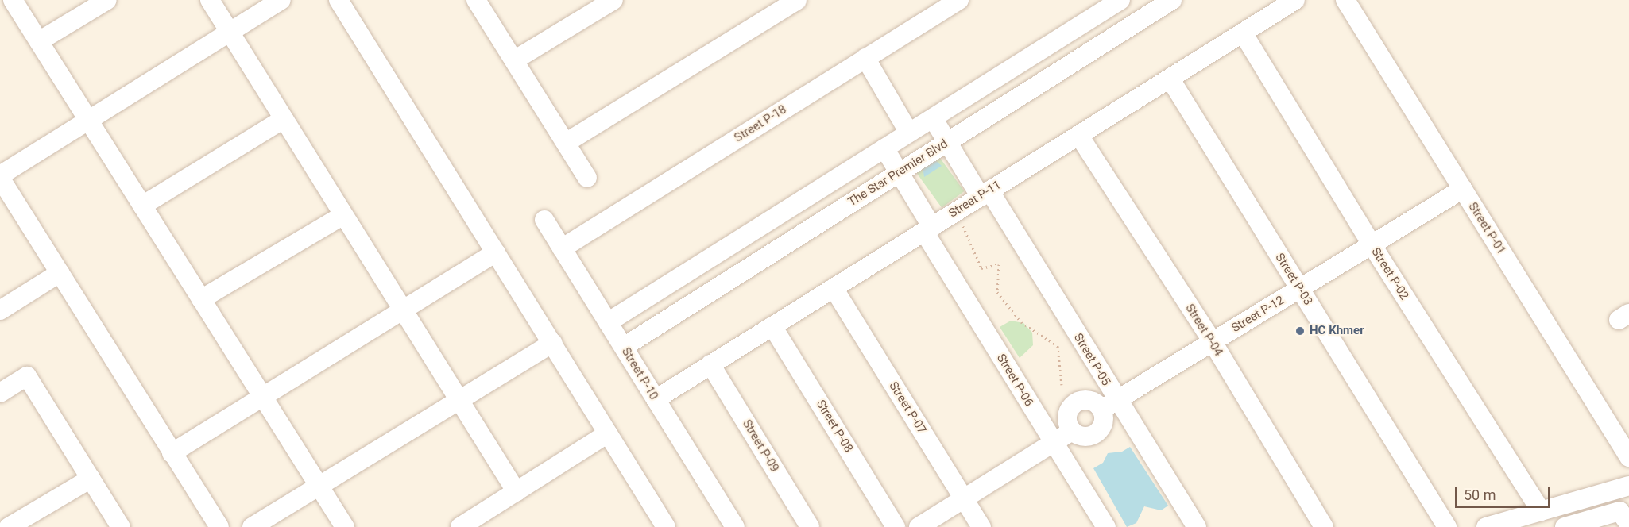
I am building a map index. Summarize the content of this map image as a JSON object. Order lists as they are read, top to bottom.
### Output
{
  "streets": {
    "street": [
      "Street P-18",
      "The Star Premier Blvd",
      "Street P-11",
      "Street P-01",
      "Street P-02",
      "Street P-03",
      "Street P-12",
      "Street P-04",
      "Street P-05",
      "Street P-10",
      "Street P-06",
      "Street P-07",
      "Street P-08",
      "Street P-09"
    ]
  },
  "crossings": [
    ["Street P-18", "Street P-10"],
    ["The Star Premier Blvd", "Street P-05"],
    ["The Star Premier Blvd", "Street P-10"],
    ["The Star Premier Blvd", "Street P-06"],
    ["Street P-11", "Street P-02"],
    ["Street P-11", "Street P-03"],
    ["Street P-11", "Street P-04"],
    ["Street P-11", "Street P-05"],
    ["Street P-11", "Street P-10"],
    ["Street P-11", "Street P-06"],
    ["Street P-11", "Street P-07"],
    ["Street P-11", "Street P-08"],
    ["Street P-11", "Street P-09"],
    ["Street P-01", "Street P-12"],
    ["Street P-02", "Street P-12"],
    ["Street P-03", "Street P-12"],
    ["Street P-12", "Street P-04"],
    ["Street P-12", "Street P-05"]
  ],
  "places": ["HC Khmer"],
  "scale_bar": "50 m"
}
